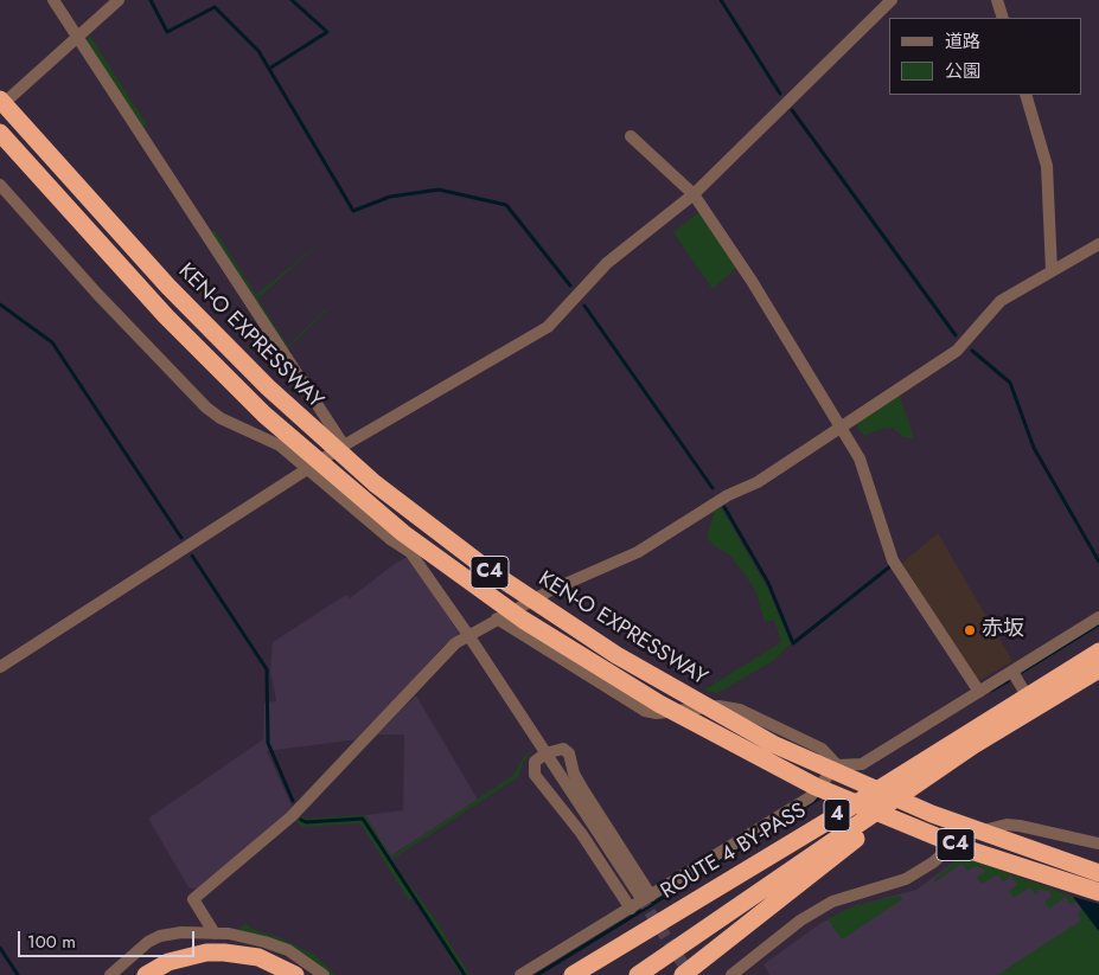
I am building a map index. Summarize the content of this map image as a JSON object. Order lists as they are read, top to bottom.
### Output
{
  "streets": {
    "highway": [
      "KEN-O EXPRESSWAY",
      "C4",
      "4",
      "ROUTE 4 BY-PASS"
    ]
  },
  "places": ["赤坂"],
  "legend": ["道路", "公園"],
  "scale_bar": "100 m"
}
